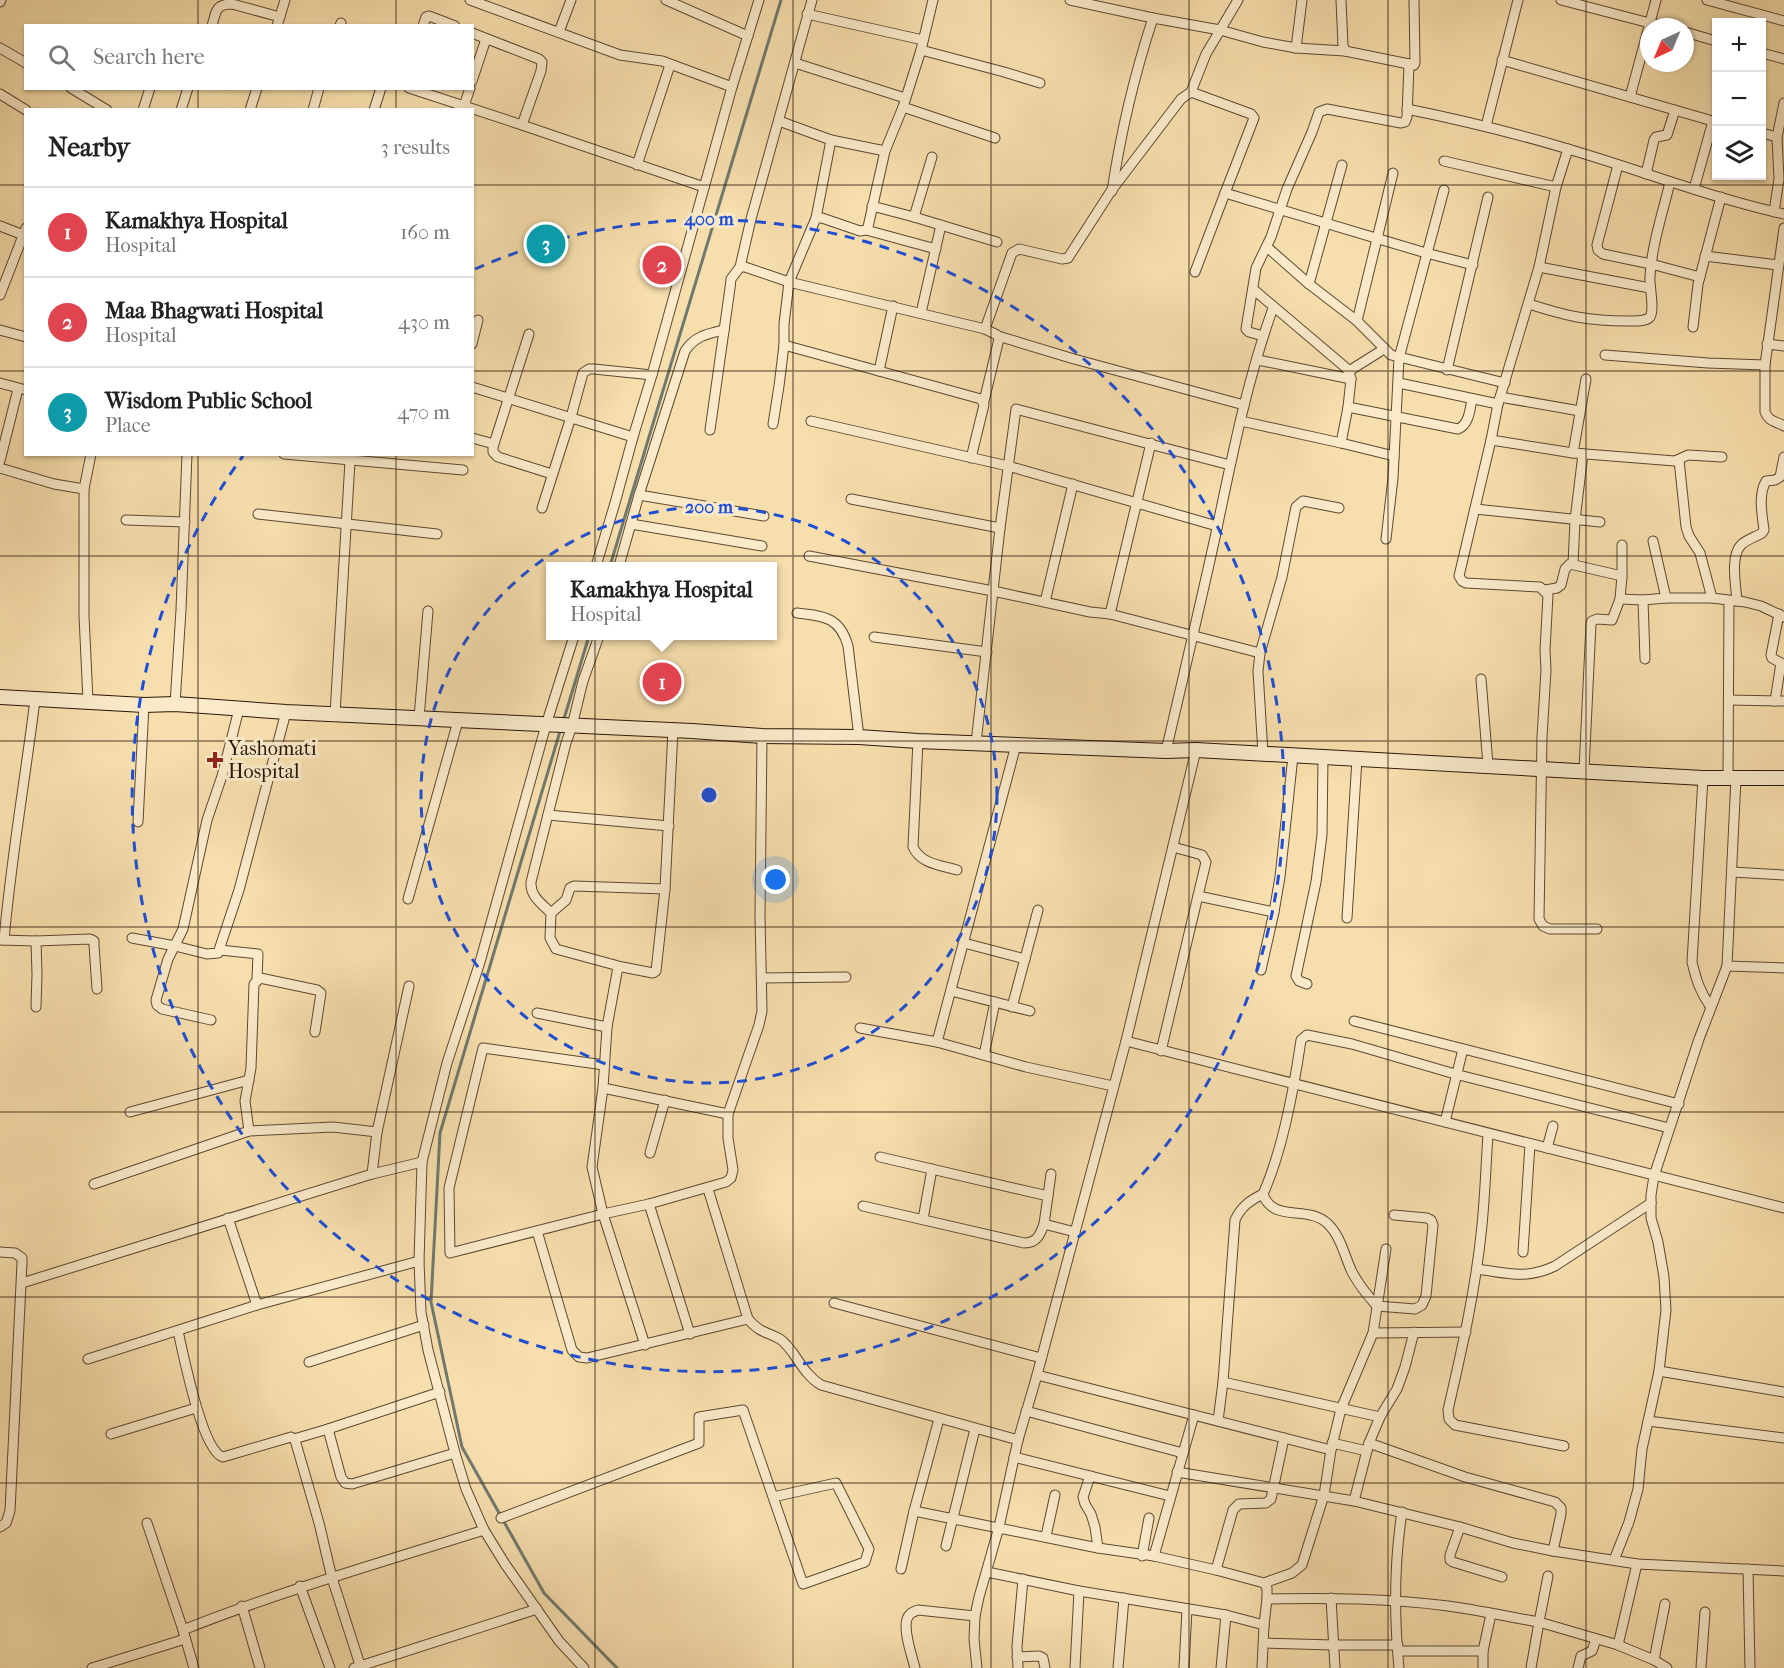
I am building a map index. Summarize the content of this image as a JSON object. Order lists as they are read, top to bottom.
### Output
{
  "places": {
    "health": ["Yashomati Hospital"]
  },
  "north": "bottom left",
  "page": {
    "map_buttons": ["+", "−"],
    "search": "Search here",
    "heading": ["Nearby", "3 results"],
    "list": [
      {
        "mark": "1",
        "name": "Kamakhya Hospital",
        "note": "Hospital",
        "value": "160 m"
      },
      {
        "mark": "2",
        "name": "Maa Bhagwati Hospital",
        "note": "Hospital",
        "value": "430 m"
      },
      {
        "mark": "3",
        "name": "Wisdom Public School",
        "note": "Place",
        "value": "470 m"
      }
    ],
    "pins": ["3", "2", "1"],
    "popup": ["Kamakhya Hospital", "Hospital"]
  },
  "rings": ["400 m", "200 m"]
}
